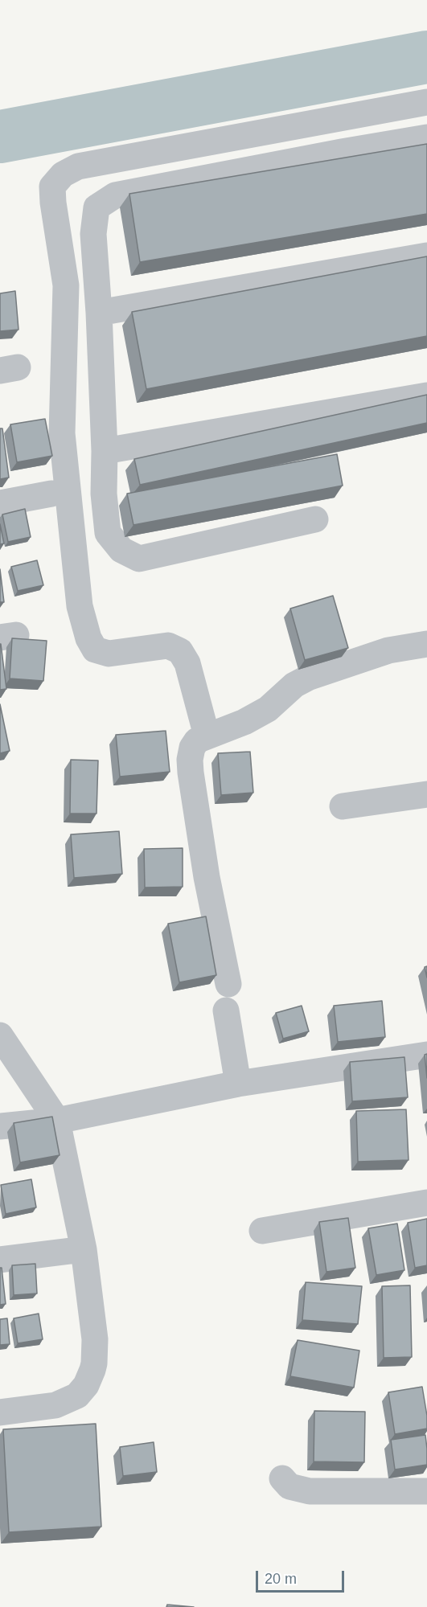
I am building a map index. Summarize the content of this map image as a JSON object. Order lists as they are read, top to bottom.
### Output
{
  "scale_bar": "20 m"
}
